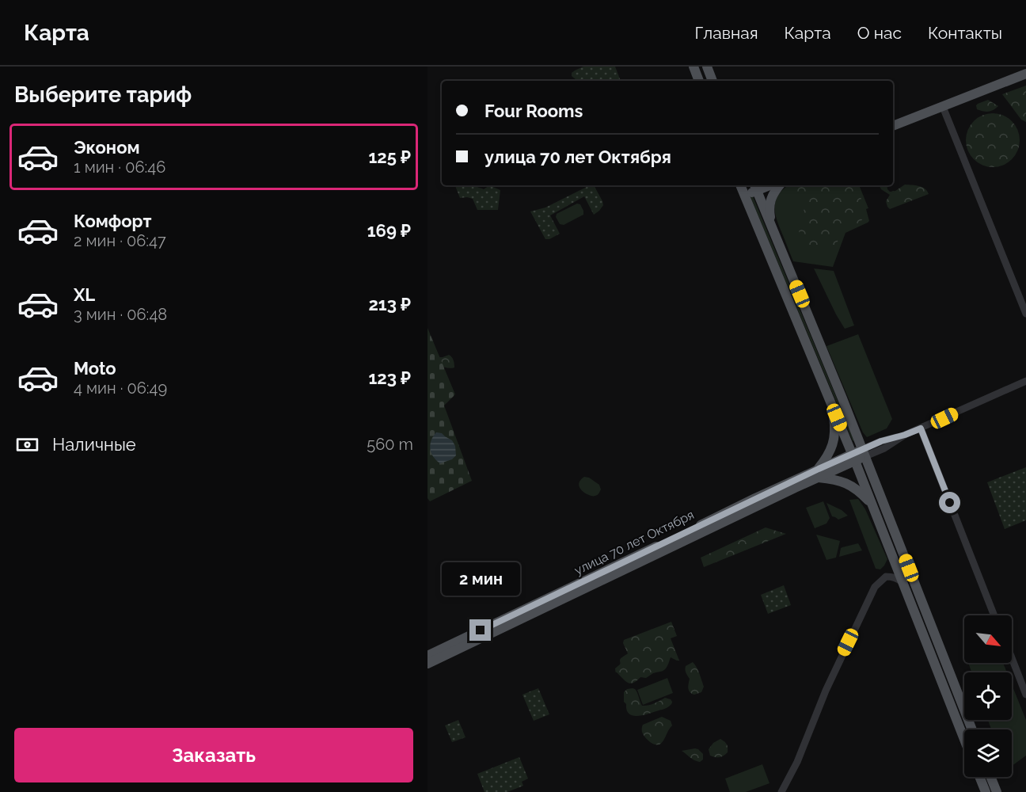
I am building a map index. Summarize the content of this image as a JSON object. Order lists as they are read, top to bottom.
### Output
{
  "streets": {
    "main road": ["улица 70 лет Октября"]
  },
  "north": "bottom right",
  "page": {
    "header": "Карта",
    "nav": [
      "Главная",
      "Карта",
      "О нас",
      "Контакты"
    ],
    "heading": "Выберите тариф",
    "banner": ["Four Rooms", "улица 70 лет Октября"],
    "list": [
      {
        "name": "Эконом",
        "note": "1 мин · 06:46",
        "value": "125 ₽"
      },
      {
        "name": "Комфорт",
        "note": "2 мин · 06:47",
        "value": "169 ₽"
      },
      {
        "name": "XL",
        "note": "3 мин · 06:48",
        "value": "213 ₽"
      },
      {
        "name": "Moto",
        "note": "4 мин · 06:49",
        "value": "123 ₽"
      }
    ],
    "pay": ["Наличные", "560 m"],
    "bubble": "2 мин",
    "buttons": "Заказать"
  }
}
